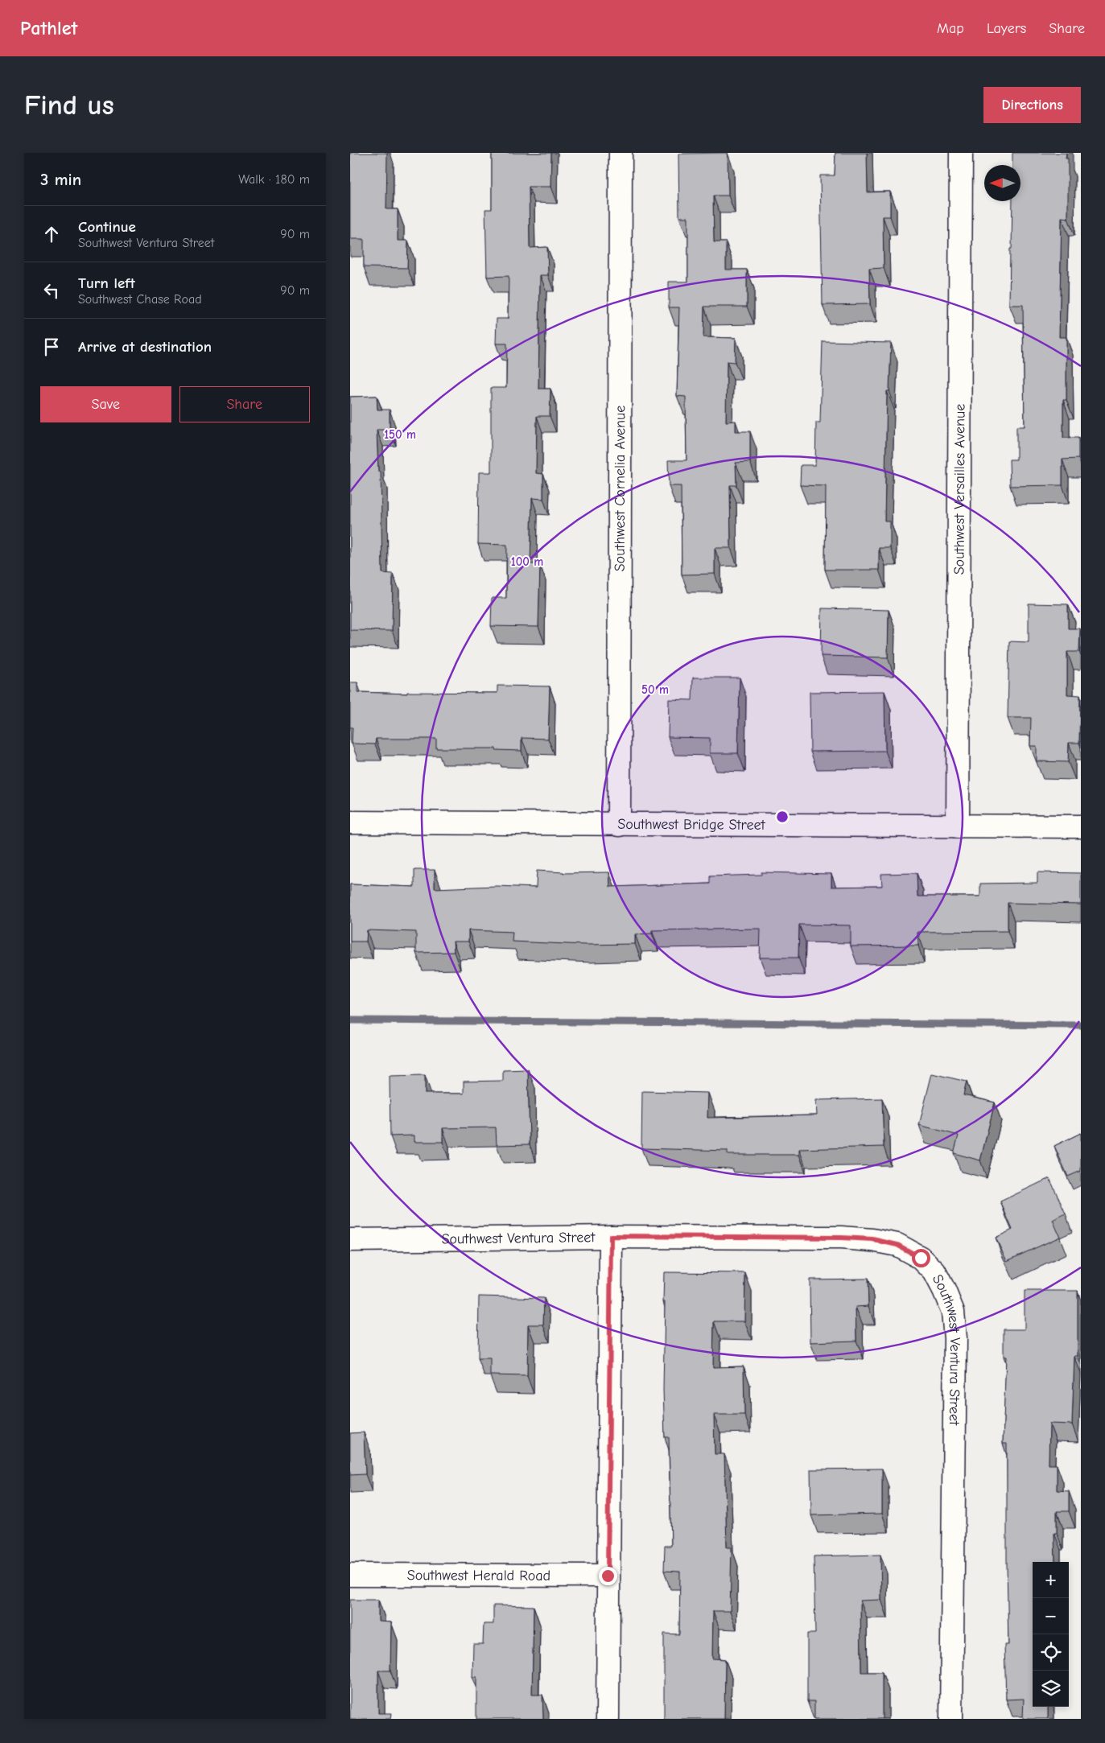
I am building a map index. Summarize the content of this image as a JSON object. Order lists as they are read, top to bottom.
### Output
{
  "streets": {
    "street": [
      "Southwest Cornelia Avenue",
      "Southwest Versailles Avenue",
      "Southwest Bridge Street",
      "Southwest Ventura Street",
      "Southwest Herald Road"
    ]
  },
  "crossings": [
    ["Southwest Cornelia Avenue", "Southwest Bridge Street"],
    ["Southwest Versailles Avenue", "Southwest Bridge Street"]
  ],
  "north": "left",
  "page": {
    "header": "Pathlet",
    "nav": ["Map", "Layers", "Share"],
    "buttons": [
      "Directions",
      ["Save", "Share"]
    ],
    "title": "Find us",
    "heading": ["3 min", "Walk · 180 m"],
    "list": [
      ["Continue", "Southwest Ventura Street", "90 m"],
      ["Turn left", "Southwest Chase Road", "90 m"],
      "Arrive at destination"
    ],
    "map_buttons": ["+", "−"]
  },
  "rings": ["150 m", "100 m", "50 m"]
}
